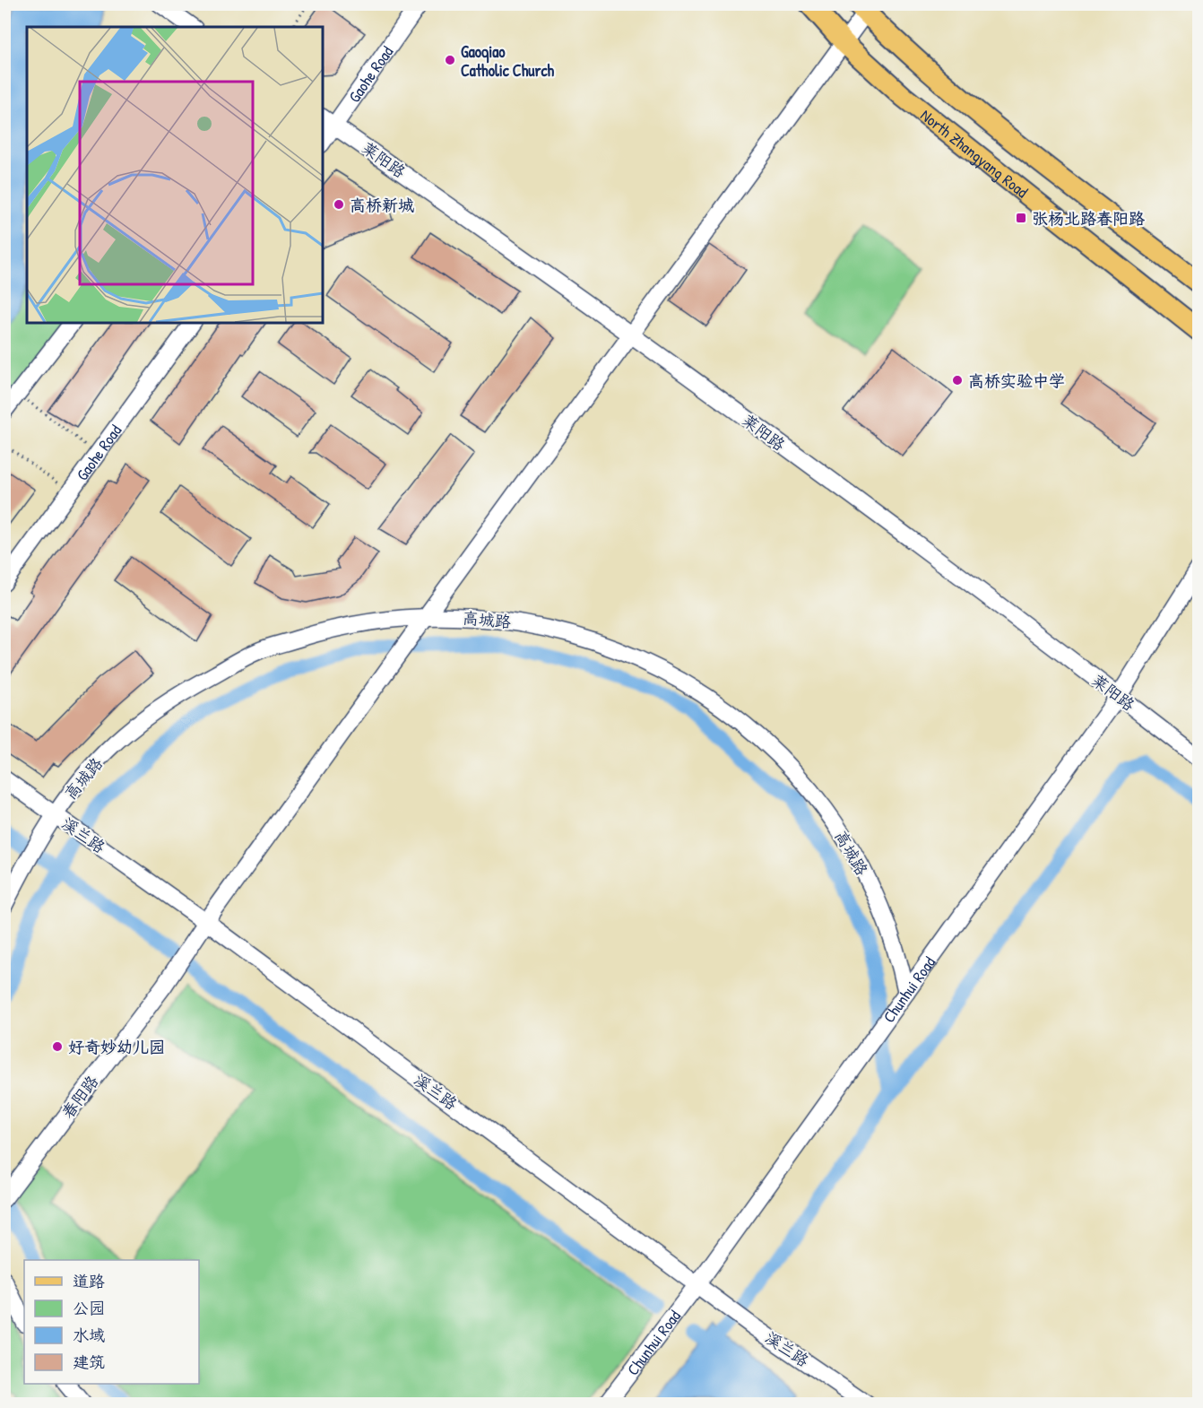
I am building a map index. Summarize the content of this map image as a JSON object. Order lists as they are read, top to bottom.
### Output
{
  "streets": {
    "main road": ["North Zhangyang Road"],
    "street": [
      "Gaohe Road",
      "莱阳路",
      "高城路",
      "溪兰路",
      "Chunhui Road",
      "春阳路"
    ]
  },
  "crossings": [
    ["Gaohe Road", "莱阳路"],
    ["North Zhangyang Road", "春阳路"],
    ["莱阳路", "Chunhui Road"],
    ["莱阳路", "春阳路"],
    ["高城路", "溪兰路"],
    ["高城路", "Chunhui Road"],
    ["高城路", "春阳路"],
    ["溪兰路", "Chunhui Road"],
    ["溪兰路", "春阳路"]
  ],
  "places": {
    "other": [
      "Gaoqiao Catholic Church",
      "高桥新城",
      "高桥实验中学",
      "好奇妙幼儿园"
    ],
    "transit": ["张杨北路春阳路"]
  },
  "legend": [
    "道路",
    "公园",
    "水域",
    "建筑"
  ]
}
